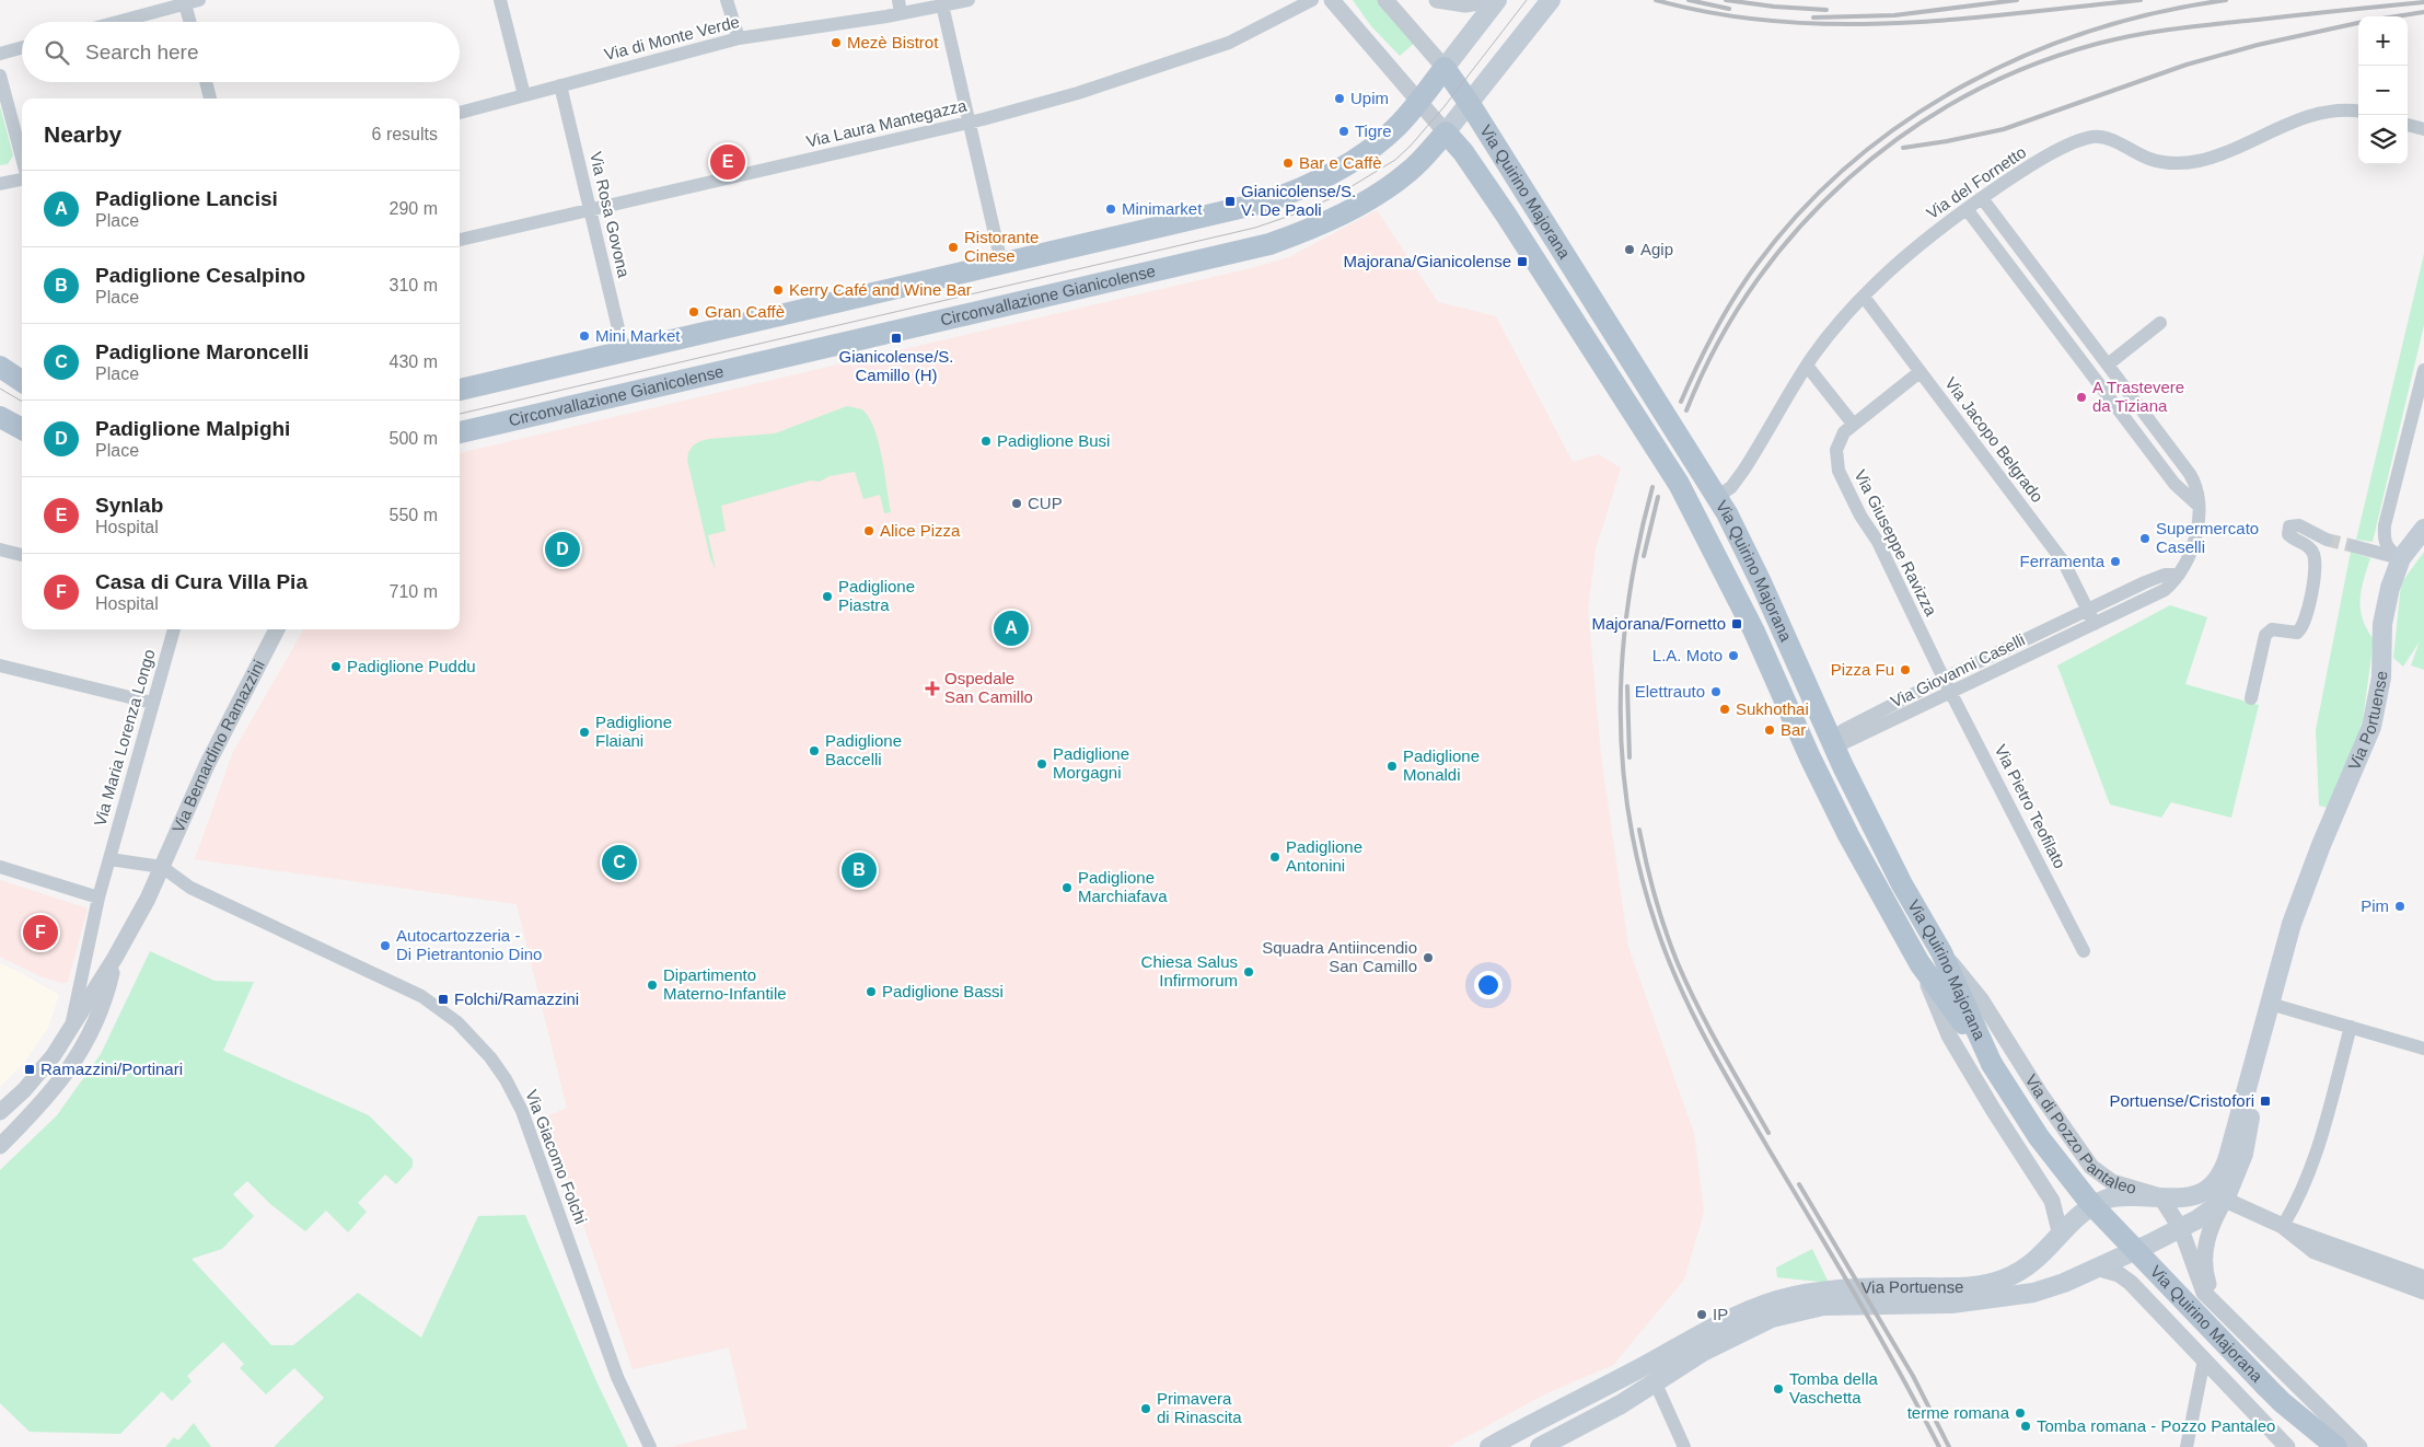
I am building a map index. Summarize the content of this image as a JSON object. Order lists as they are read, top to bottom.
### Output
{
  "streets": {
    "main road": ["Via Quirino Majorana", "Circonvallazione Gianicolense", "Via Portuense"],
    "street": [
      "Via di Monte Verde",
      "Via Laura Mantegazza",
      "Via del Fornetto",
      "Via Rosa Govona",
      "Via Jacopo Belgrado",
      "Via Giuseppe Ravizza",
      "Via Giovanni Caselli",
      "Via Maria Lorenza Longo",
      "Via Bernardino Ramazzini",
      "Via Pietro Teofilato",
      "Via di Pozzo Pantaleo",
      "Via Giacomo Folchi"
    ]
  },
  "crossings": [
    ["Via di Monte Verde", "Via Rosa Govona"],
    ["Via Laura Mantegazza", "Via Rosa Govona"],
    ["Via del Fornetto", "Via Quirino Majorana"],
    ["Via del Fornetto", "Via Jacopo Belgrado"],
    ["Via Quirino Majorana", "Circonvallazione Gianicolense"],
    ["Via Quirino Majorana", "Via Giovanni Caselli"],
    ["Via Quirino Majorana", "Via Portuense"],
    ["Via Quirino Majorana", "Via di Pozzo Pantaleo"],
    ["Via Jacopo Belgrado", "Via Giuseppe Ravizza"],
    ["Via Jacopo Belgrado", "Via Giovanni Caselli"],
    ["Via Giuseppe Ravizza", "Via Giovanni Caselli"],
    ["Via Giuseppe Ravizza", "Via Pietro Teofilato"],
    ["Via Giovanni Caselli", "Via Pietro Teofilato"],
    ["Via Portuense", "Via di Pozzo Pantaleo"],
    ["Via Maria Lorenza Longo", "Via Bernardino Ramazzini"],
    ["Via Bernardino Ramazzini", "Via Giacomo Folchi"]
  ],
  "places": {
    "other": [
      "Mezè Bistrot",
      "Upim",
      "Tigre",
      "Bar e Caffè",
      "Minimarket",
      "Ristorante Cinese",
      "Agip",
      "Kerry Café and Wine Bar",
      "Gran Caffè",
      "Mini Market",
      "A Trastevere da Tiziana",
      "Padiglione Busi",
      "CUP",
      "Alice Pizza",
      "Supermercato Caselli",
      "Ferramenta",
      "Padiglione Piastra",
      "L.A. Moto",
      "Padiglione Puddu",
      "Pizza Fu",
      "Elettrauto",
      "Sukhothai",
      "Bar",
      "Padiglione Flaiani",
      "Padiglione Baccelli",
      "Padiglione Morgagni",
      "Padiglione Monaldi",
      "Padiglione Antonini",
      "Padiglione Marchiafava",
      "Pim",
      "Autocartozzeria - Di Pietrantonio Dino",
      "Squadra Antiincendio San Camillo",
      "Chiesa Salus Infirmorum",
      "Dipartimento Materno-Infantile",
      "Padiglione Bassi",
      "IP",
      "Tomba della Vaschetta",
      "Primavera di Rinascita",
      "terme romana",
      "Tomba romana - Pozzo Pantaleo"
    ],
    "transit": [
      "Gianicolense/S. V. De Paoli",
      "Majorana/Gianicolense",
      "Gianicolense/S. Camillo (H)",
      "Majorana/Fornetto",
      "Folchi/Ramazzini",
      "Ramazzini/Portinari",
      "Portuense/Cristofori"
    ],
    "health": ["Ospedale San Camillo"]
  },
  "page": {
    "map_buttons": ["+", "−"],
    "search": "Search here",
    "heading": ["Nearby", "6 results"],
    "pins": [
      "E",
      "D",
      "A",
      "C",
      "B",
      "F"
    ],
    "list": [
      {
        "mark": "A",
        "name": "Padiglione Lancisi",
        "note": "Place",
        "value": "290 m"
      },
      {
        "mark": "B",
        "name": "Padiglione Cesalpino",
        "note": "Place",
        "value": "310 m"
      },
      {
        "mark": "C",
        "name": "Padiglione Maroncelli",
        "note": "Place",
        "value": "430 m"
      },
      {
        "mark": "D",
        "name": "Padiglione Malpighi",
        "note": "Place",
        "value": "500 m"
      },
      {
        "mark": "E",
        "name": "Synlab",
        "note": "Hospital",
        "value": "550 m"
      },
      {
        "mark": "F",
        "name": "Casa di Cura Villa Pia",
        "note": "Hospital",
        "value": "710 m"
      }
    ]
  }
}
